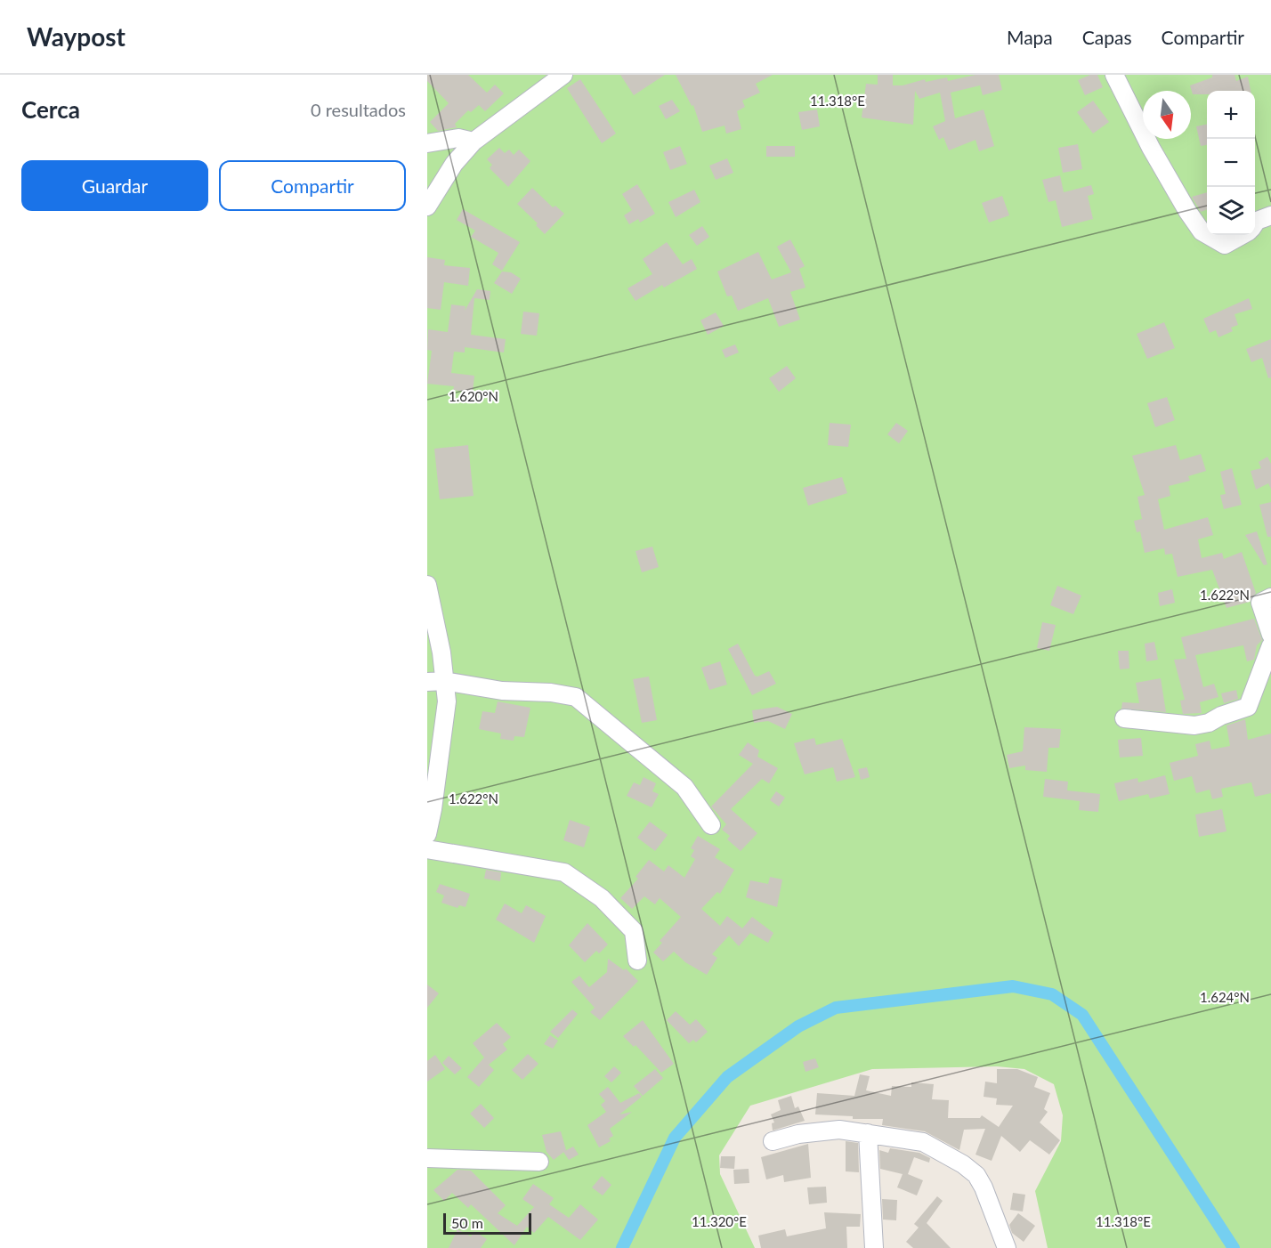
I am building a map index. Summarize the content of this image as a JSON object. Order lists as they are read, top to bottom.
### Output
{
  "scale_bar": "50 m",
  "north": "bottom",
  "page": {
    "header": "Waypost",
    "nav": ["Mapa", "Capas", "Compartir"],
    "heading": ["Cerca", "0 resultados"],
    "map_buttons": ["+", "−"],
    "buttons": ["Guardar", "Compartir"],
    "scale": "50 m"
  },
  "coordinates": [
    "11.318°E",
    "1.620°N",
    "1.622°N",
    "1.624°N",
    "11.320°E"
  ]
}
